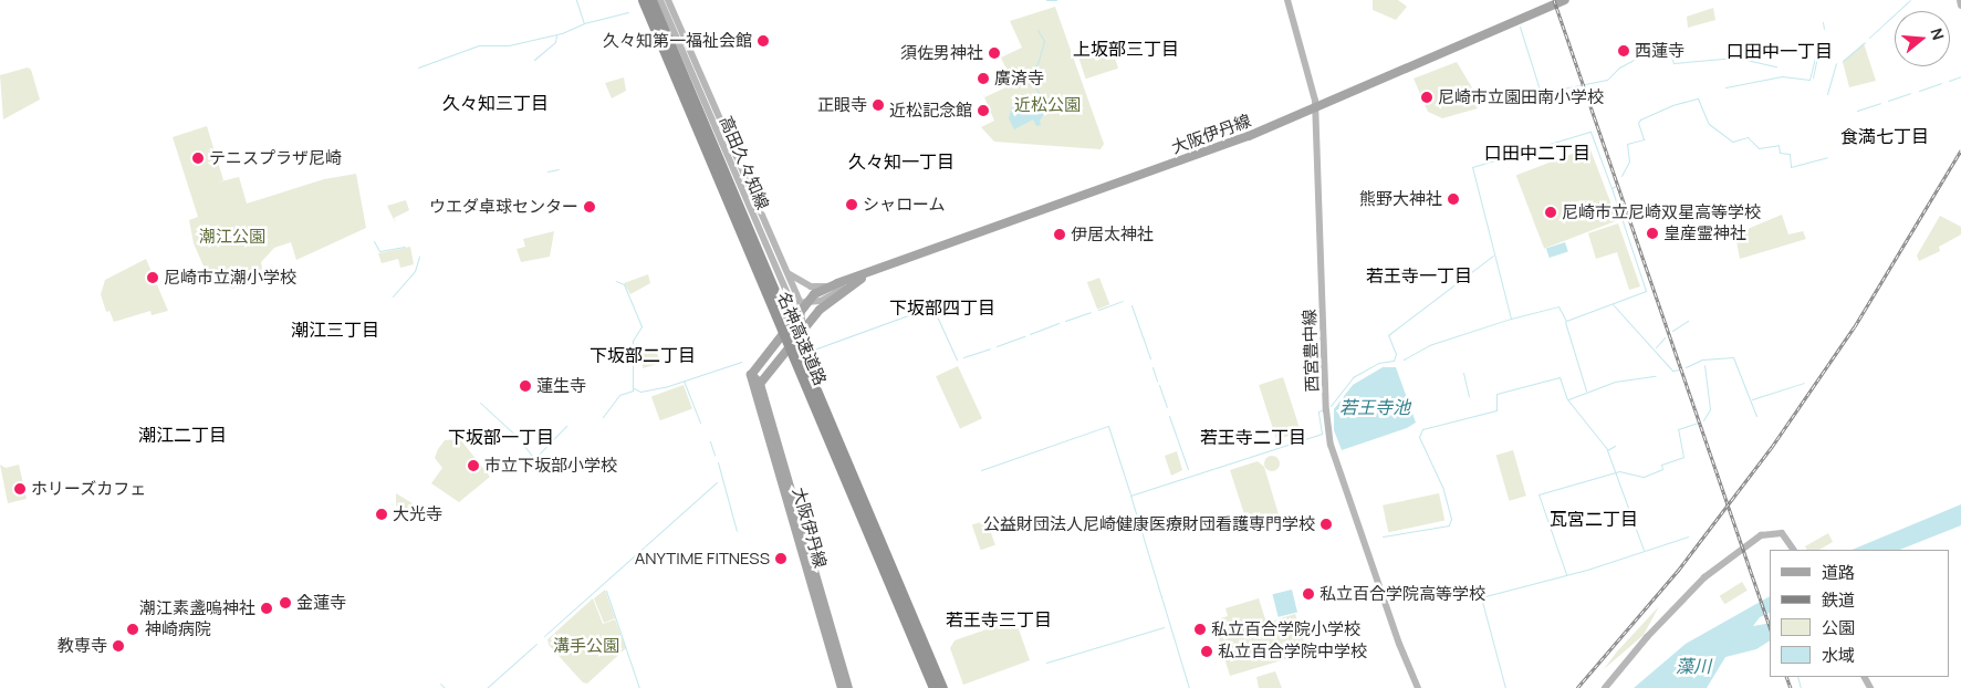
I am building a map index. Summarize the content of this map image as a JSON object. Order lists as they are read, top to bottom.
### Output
{
  "streets": {
    "highway": ["名神高速道路"],
    "main road": ["大阪伊丹線", "高田久々知線", "西宮豊中線"]
  },
  "crossings": [
    ["大阪伊丹線", "高田久々知線"],
    ["大阪伊丹線", "西宮豊中線"]
  ],
  "districts": [
    "上坂部三丁目",
    "口田中一丁目",
    "久々知三丁目",
    "食満七丁目",
    "口田中二丁目",
    "久々知一丁目",
    "若王寺一丁目",
    "下坂部四丁目",
    "潮江三丁目",
    "下坂部二丁目",
    "潮江二丁目",
    "下坂部一丁目",
    "若王寺二丁目",
    "瓦宮二丁目",
    "若王寺三丁目"
  ],
  "water": ["若王寺池", "藻川"],
  "parks": ["近松公園", "潮江公園", "溝手公園"],
  "places": [
    "久々知第一福祉会館",
    "西蓮寺",
    "須佐男神社",
    "廣済寺",
    "尼崎市立園田南小学校",
    "正眼寺",
    "近松記念館",
    "テニスプラザ尼崎",
    "熊野大神社",
    "シャローム",
    "ウエダ卓球センター",
    "尼崎市立尼崎双星高等学校",
    "皇産霊神社",
    "伊居太神社",
    "尼崎市立潮小学校",
    "蓮生寺",
    "市立下坂部小学校",
    "ホリーズカフェ",
    "大光寺",
    "公益財団法人尼崎健康医療財団看護専門学校",
    "ANYTIME FITNESS",
    "私立百合学院高等学校",
    "金蓮寺",
    "潮江素盞嗚神社",
    "神崎病院",
    "私立百合学院小学校",
    "教専寺",
    "私立百合学院中学校"
  ],
  "legend": [
    "道路",
    "鉄道",
    "公園",
    "水域"
  ],
  "north": "right"
}
